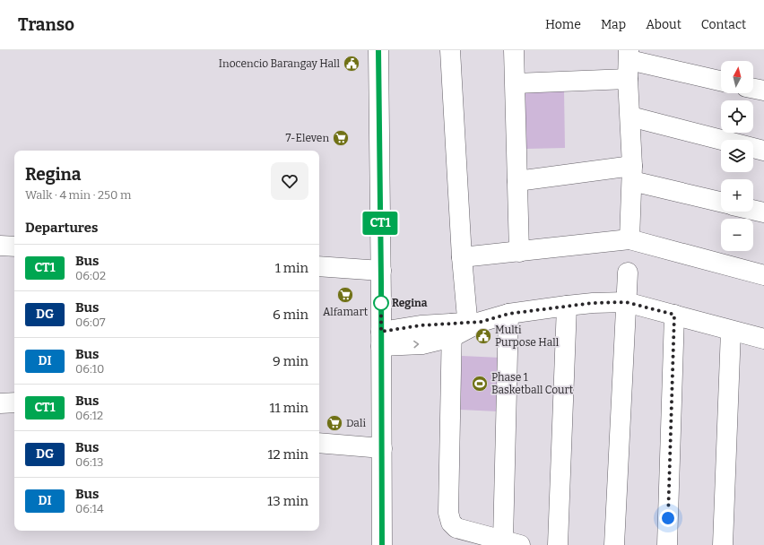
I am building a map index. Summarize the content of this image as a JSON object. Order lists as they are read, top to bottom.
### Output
{
  "places": {
    "public building": ["Inocencio Barangay Hall", "Multi Purpose Hall"],
    "supermarket": ["7-Eleven", "Alfamart", "Dali"],
    "other": ["Regina"],
    "sports": ["Phase 1 Basketball Court"]
  },
  "lines": ["bus line CT1"],
  "north": "top",
  "page": {
    "header": "Transo",
    "nav": [
      "Home",
      "Map",
      "About",
      "Contact"
    ],
    "on_map": "CT1",
    "map_buttons": ["+", "−"],
    "heading": [
      ["Regina", "Walk · 4 min · 250 m"],
      "Departures"
    ],
    "list": [
      {
        "mark": "CT1",
        "name": "Bus",
        "note": "06:02",
        "value": "1 min"
      },
      {
        "mark": "DG",
        "name": "Bus",
        "note": "06:07",
        "value": "6 min"
      },
      {
        "mark": "DI",
        "name": "Bus",
        "note": "06:10",
        "value": "9 min"
      },
      {
        "mark": "CT1",
        "name": "Bus",
        "note": "06:12",
        "value": "11 min"
      },
      {
        "mark": "DG",
        "name": "Bus",
        "note": "06:13",
        "value": "12 min"
      },
      {
        "mark": "DI",
        "name": "Bus",
        "note": "06:14",
        "value": "13 min"
      }
    ]
  }
}
